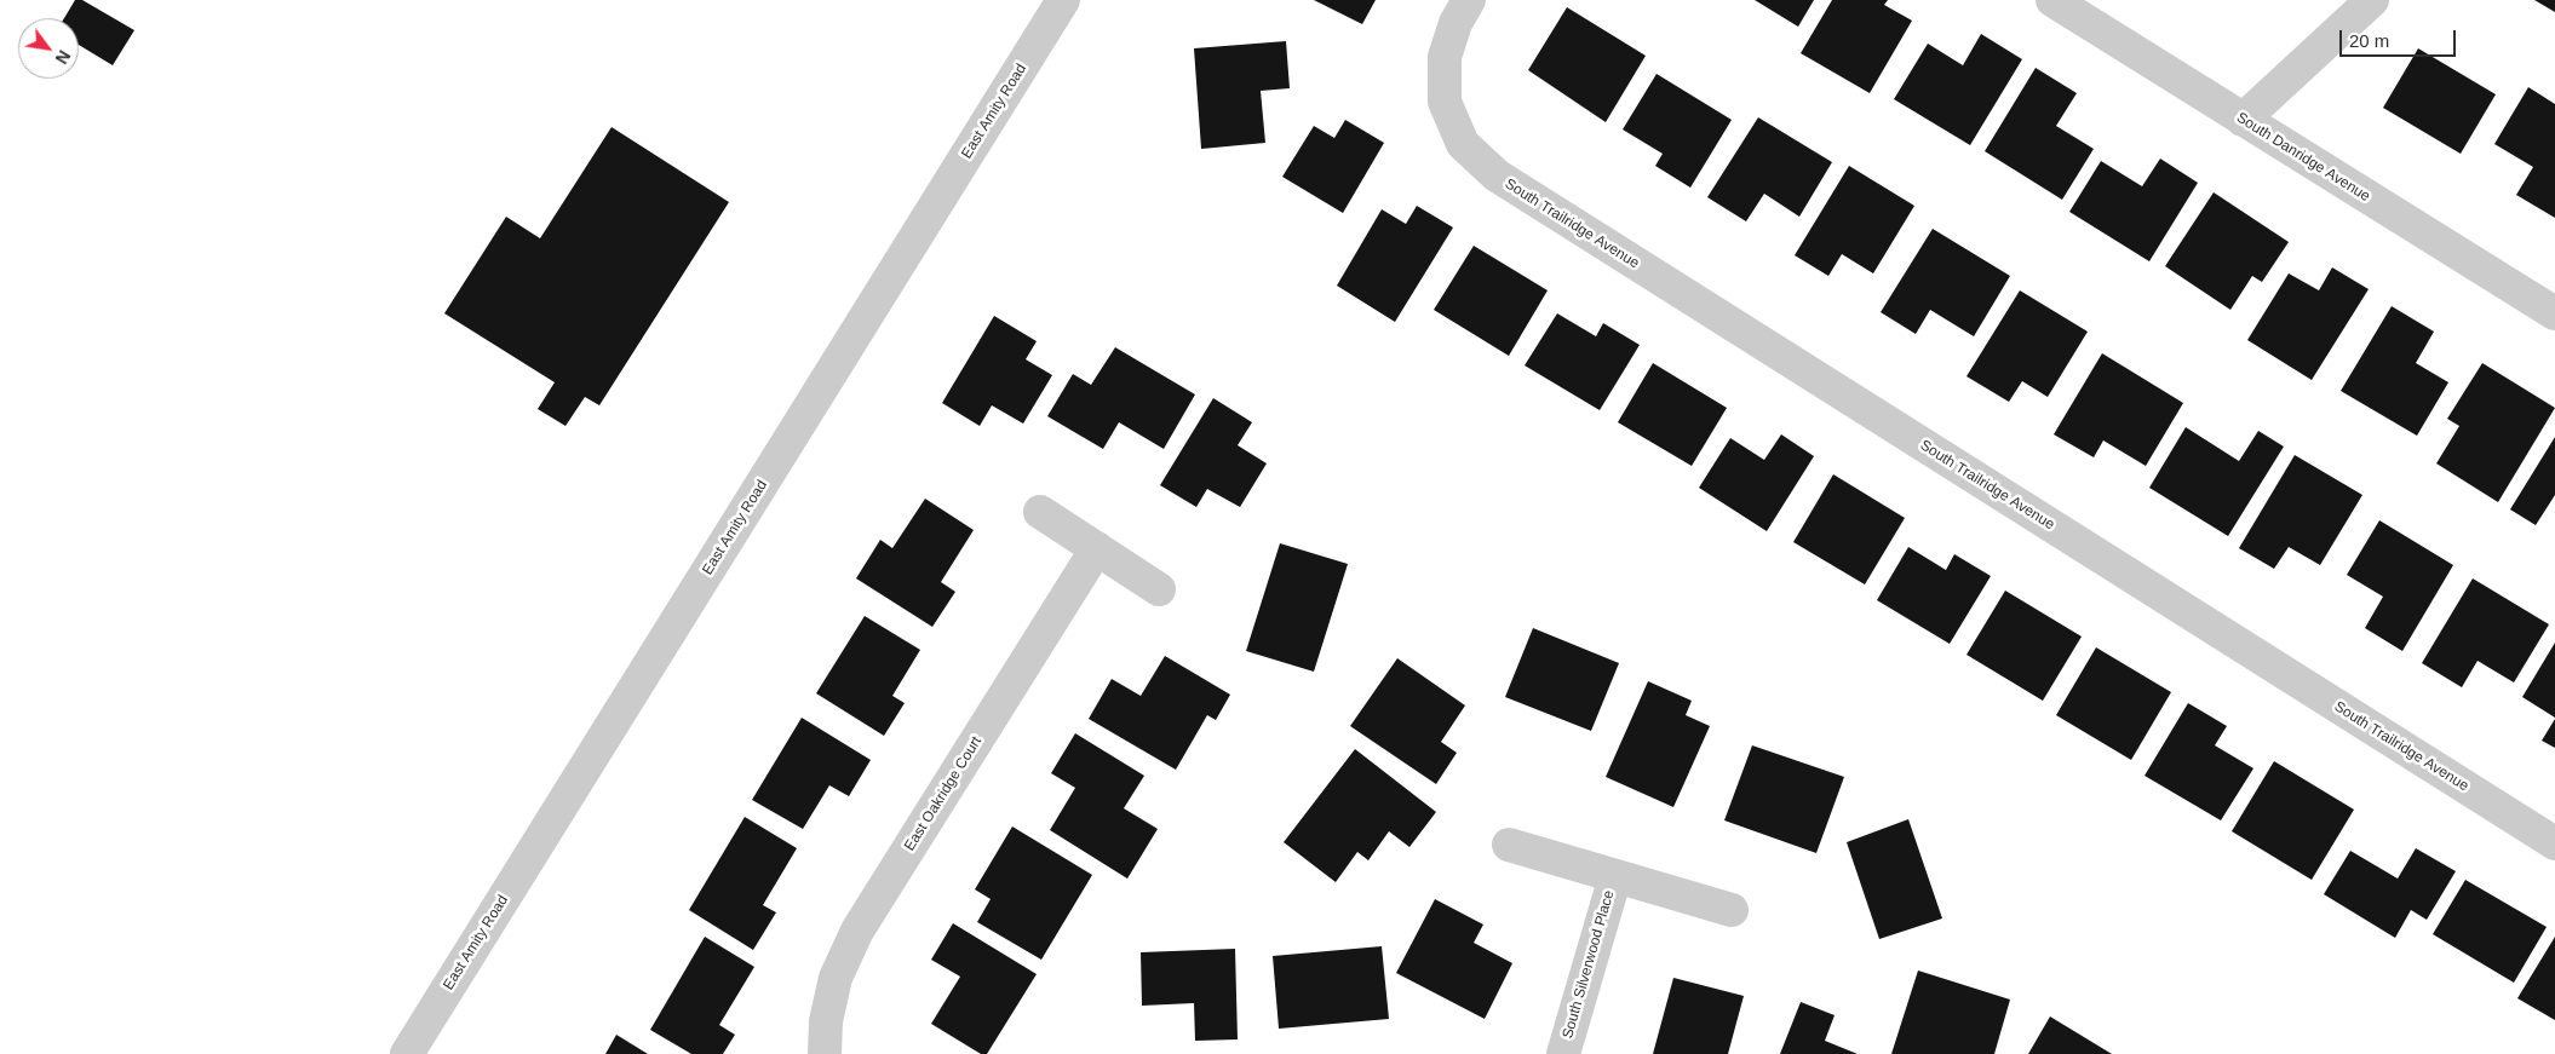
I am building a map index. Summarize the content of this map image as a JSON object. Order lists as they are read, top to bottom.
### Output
{
  "streets": {
    "street": [
      "East Amity Road",
      "South Danridge Avenue",
      "South Trailridge Avenue",
      "East Oakridge Court",
      "South Silverwood Place"
    ]
  },
  "scale_bar": "20 m",
  "north": "bottom right"
}
